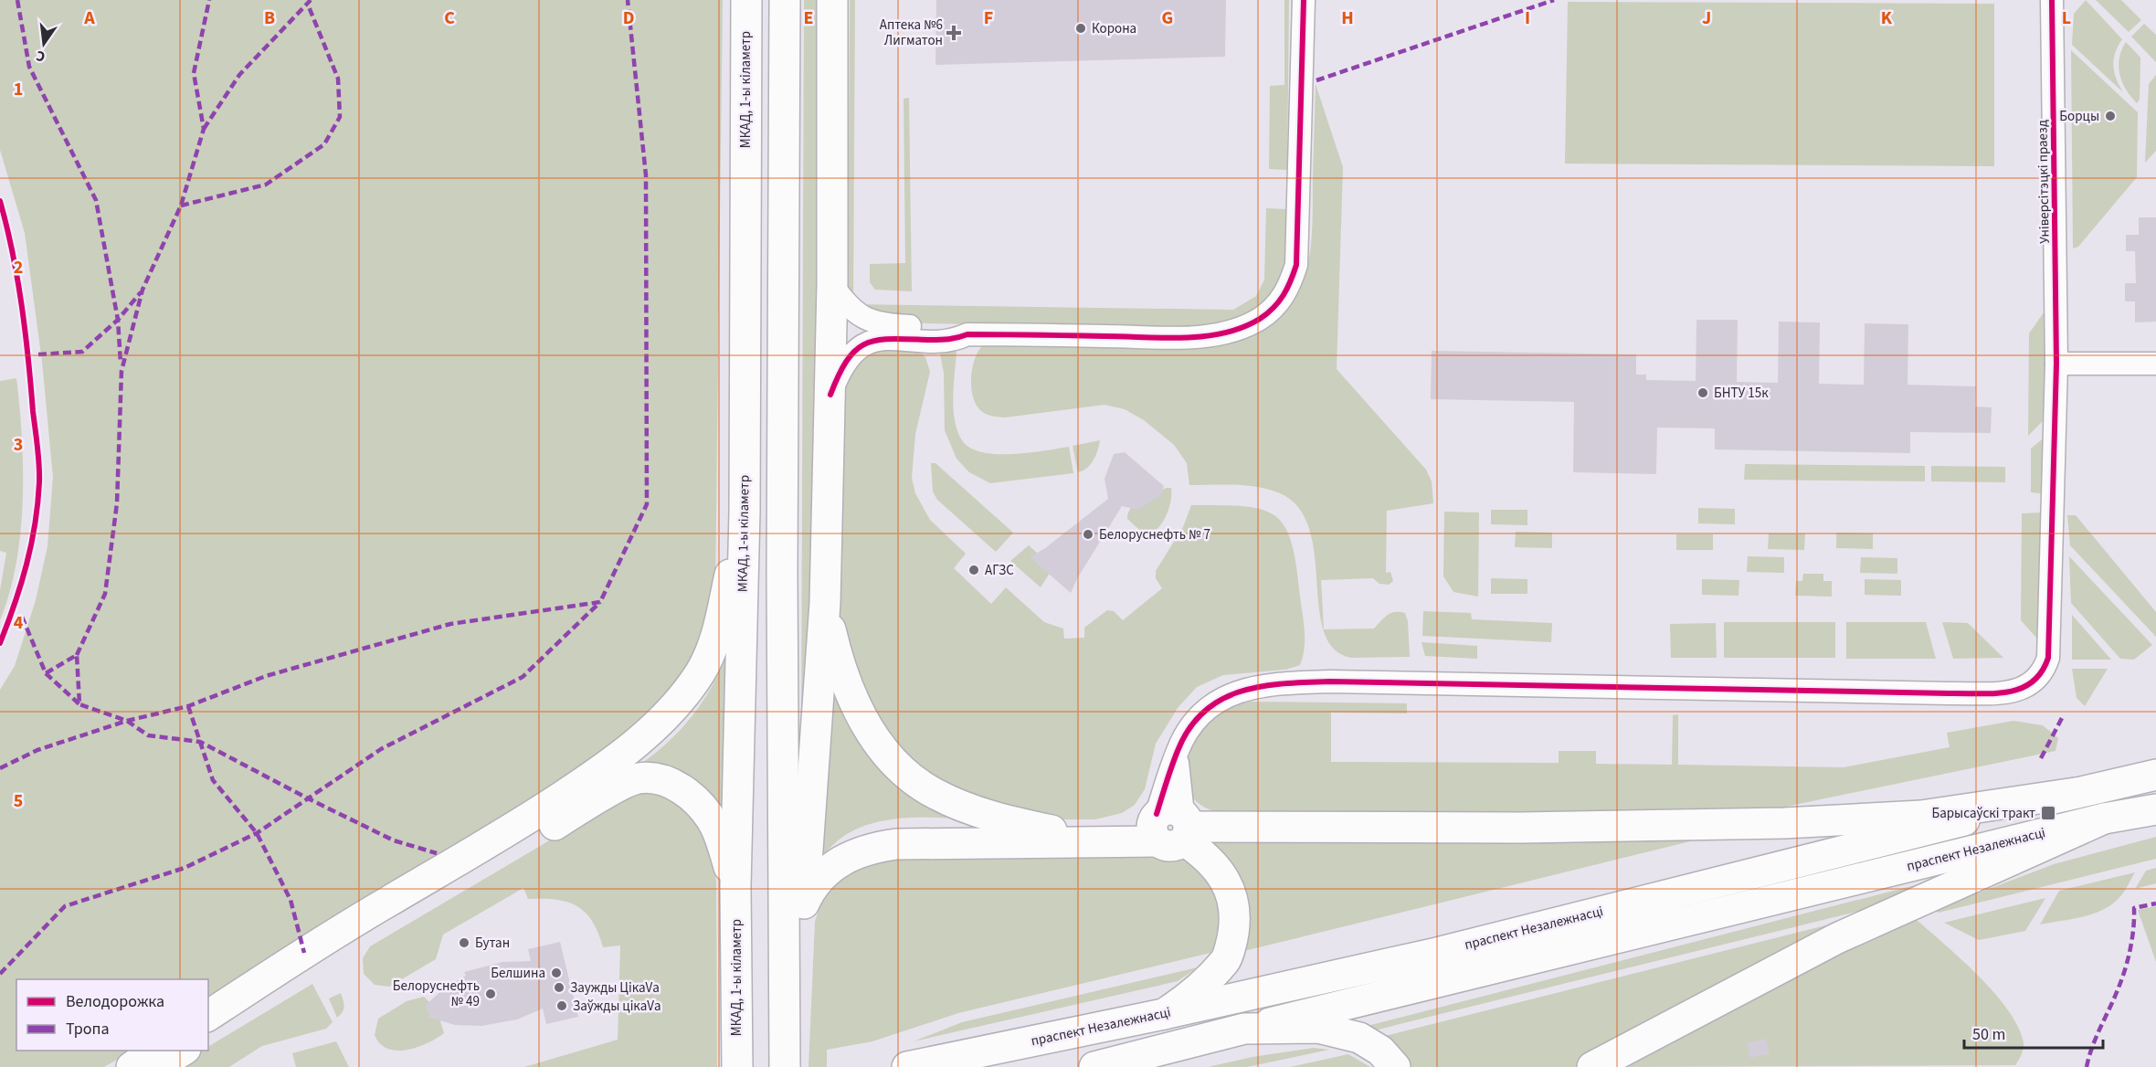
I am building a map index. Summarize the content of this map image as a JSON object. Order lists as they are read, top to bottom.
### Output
{
  "streets": {
    "main road": ["МКАД, 1-ы кіламетр", "праспект Незалежнасці"],
    "street": ["Універсітэцкі праезд"]
  },
  "places": {
    "other": [
      "Корона",
      "Борцы",
      "БНТУ 15к",
      "Белоруснефть № 7",
      "АГЗС",
      "Бутан",
      "Белшина",
      "Заужды ЦікаVа",
      "Белоруснефть № 49",
      "Заўжды цікаVа"
    ],
    "health": ["Аптека №6 Лигматон"],
    "transit": ["Барысаўскі тракт"]
  },
  "legend": ["Велодорожка", "Тропа"],
  "scale_bar": "50 m",
  "north": "bottom",
  "grid": {
    "columns": [
      "A",
      "B",
      "C",
      "D",
      "E",
      "F",
      "G",
      "H",
      "I",
      "J",
      "K",
      "L"
    ],
    "rows": [
      "1",
      "2",
      "3",
      "4",
      "5"
    ]
  }
}
